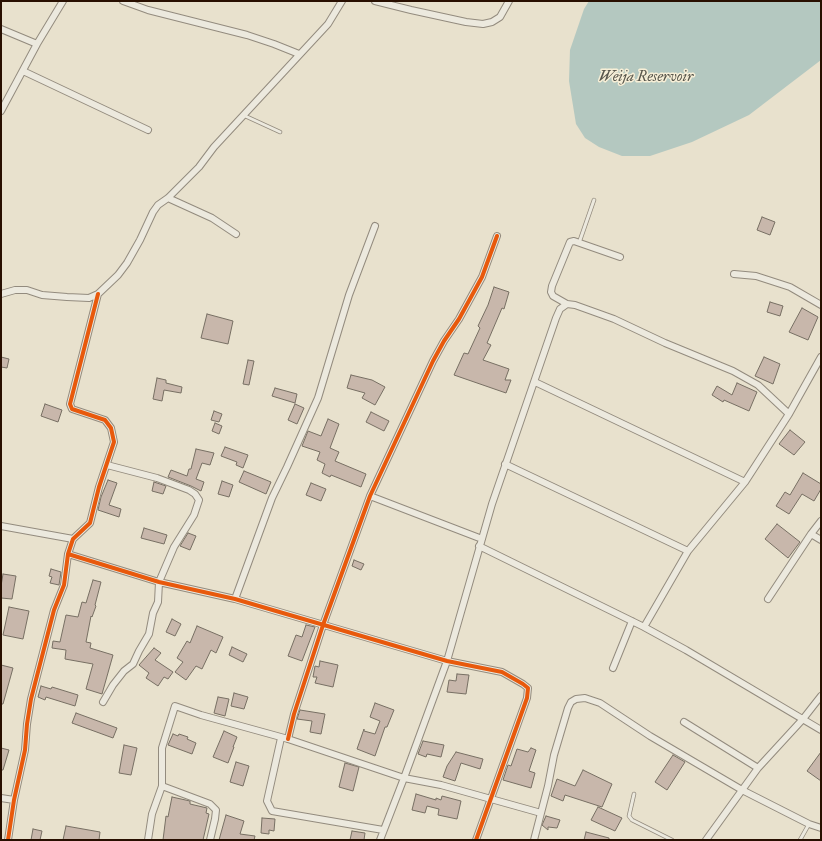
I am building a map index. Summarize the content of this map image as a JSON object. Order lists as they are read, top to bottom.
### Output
{
  "water": ["Weija Reservoir"]
}
